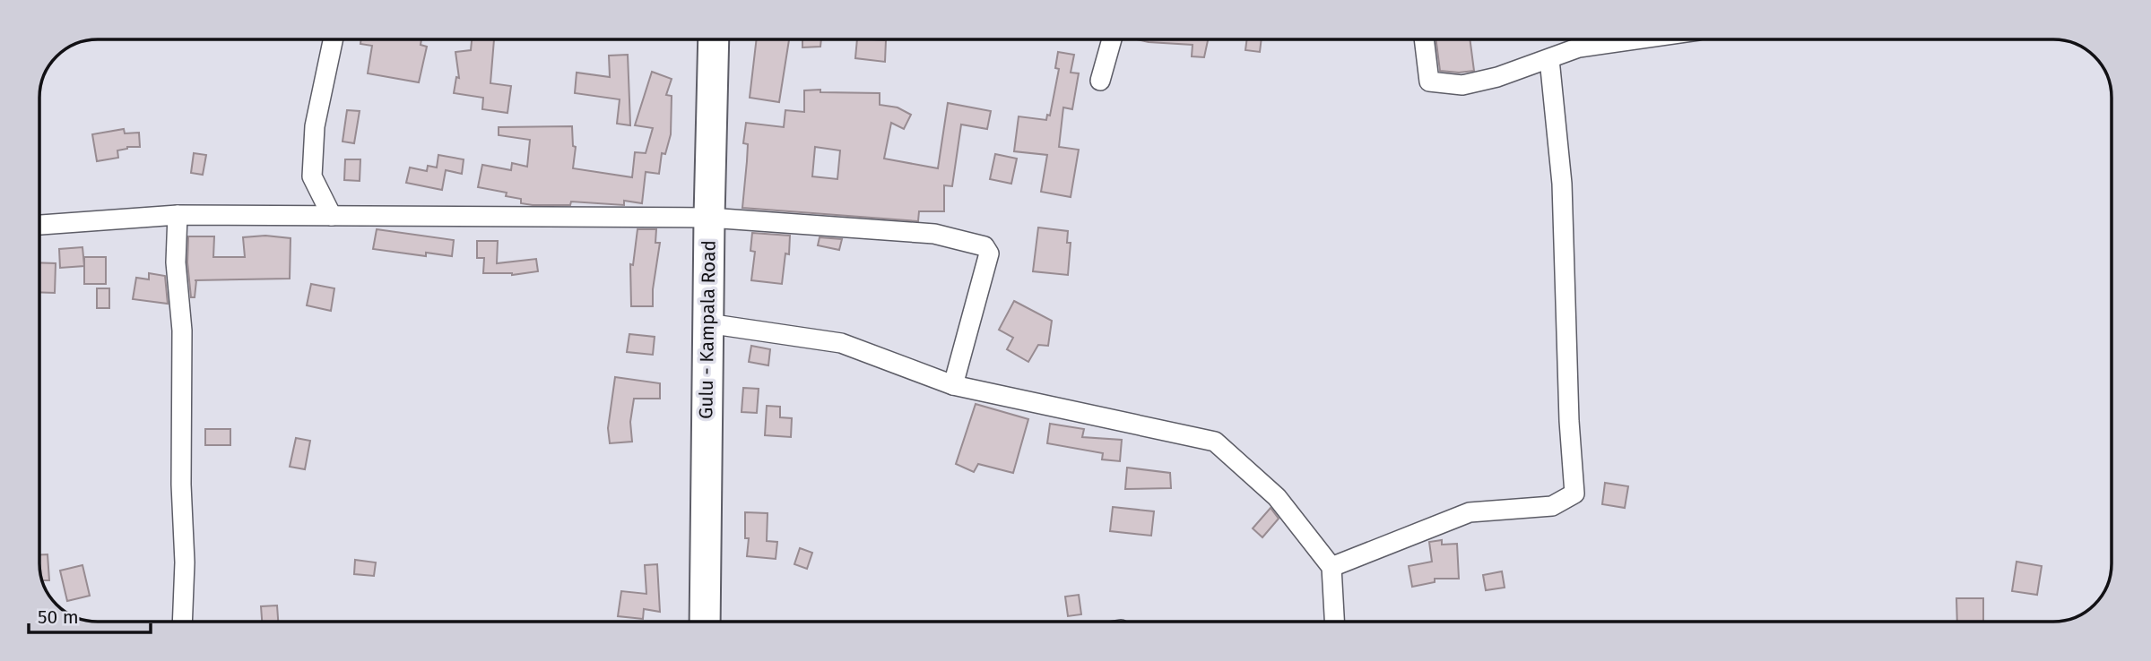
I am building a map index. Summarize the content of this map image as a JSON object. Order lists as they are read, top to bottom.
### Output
{
  "streets": {
    "main road": ["Gulu - Kampala Road"]
  },
  "scale_bar": "50 m"
}
